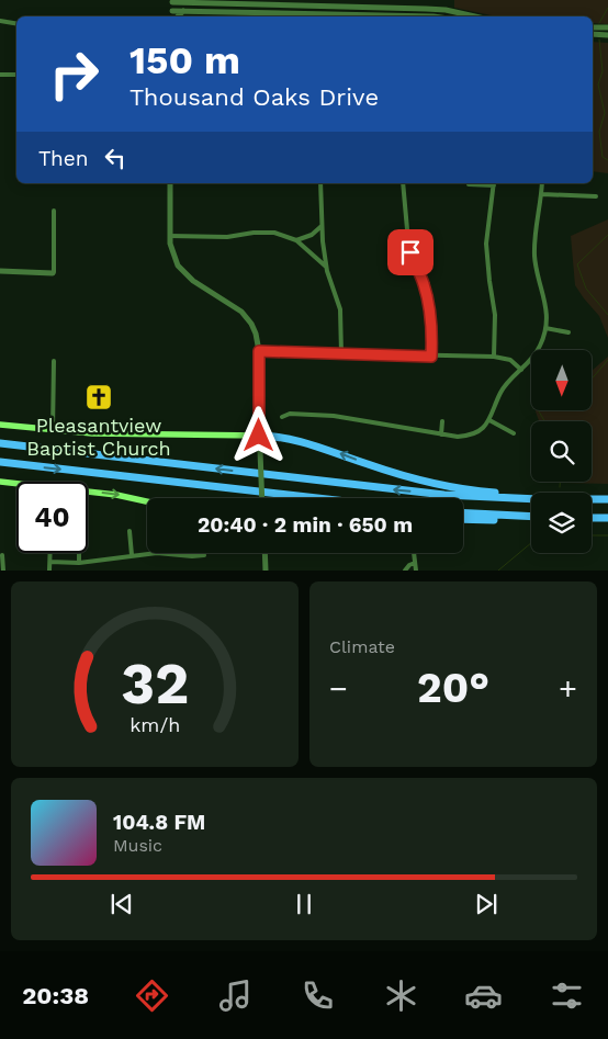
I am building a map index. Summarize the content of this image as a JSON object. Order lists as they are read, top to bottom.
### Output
{
  "places": {
    "church": ["Pleasantview Baptist Church"]
  },
  "north": "bottom",
  "page": {
    "turn": ["150 m", "Thousand Oaks Drive"],
    "then": "Then",
    "limit": "40",
    "trip": "20:40 · 2 min · 650 m",
    "tile": "Climate",
    "heat": ["−", "20°", "+"],
    "song": ["104.8 FM", "Music"],
    "tabs": "20:38",
    "gauge": ["32", "km/h"]
  }
}
